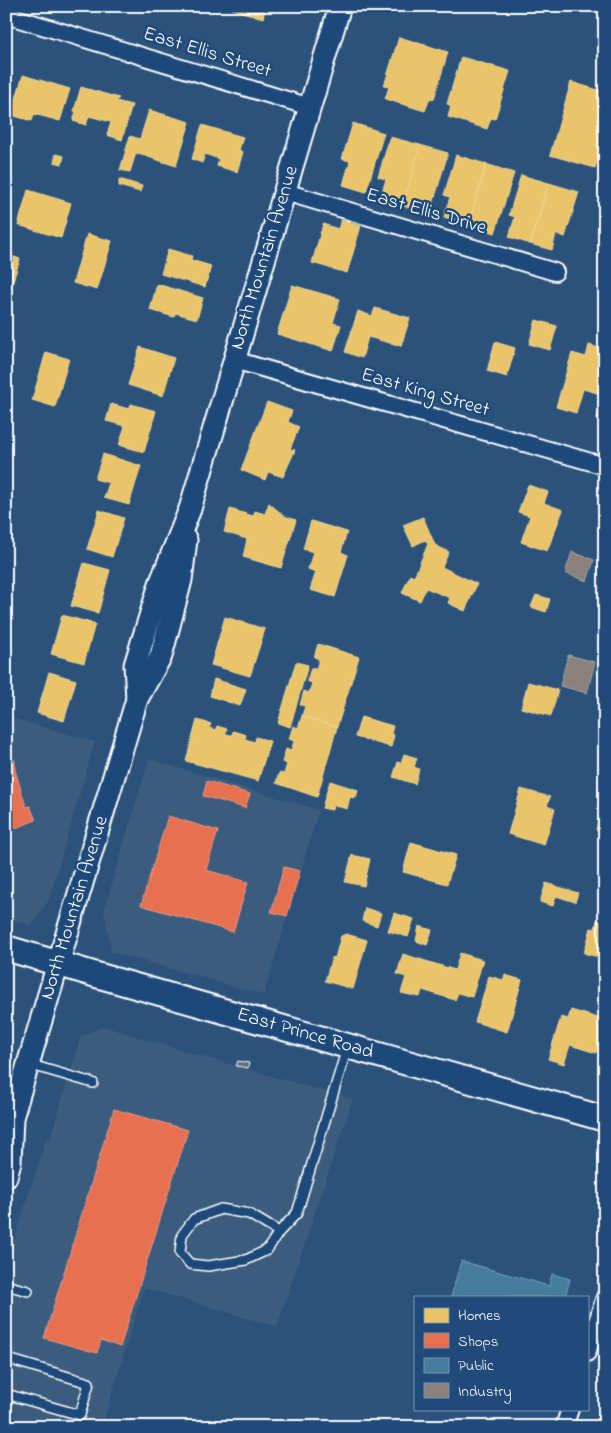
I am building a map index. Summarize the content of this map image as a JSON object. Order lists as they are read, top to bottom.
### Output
{
  "streets": {
    "main road": ["East Prince Road"],
    "street": [
      "East Ellis Street",
      "East Ellis Drive",
      "North Mountain Avenue",
      "East King Street"
    ]
  },
  "crossings": [
    ["East Ellis Street", "North Mountain Avenue"],
    ["East Ellis Drive", "North Mountain Avenue"],
    ["North Mountain Avenue", "East King Street"],
    ["North Mountain Avenue", "East Prince Road"]
  ],
  "legend": [
    "Homes",
    "Shops",
    "Public",
    "Industry"
  ]
}
